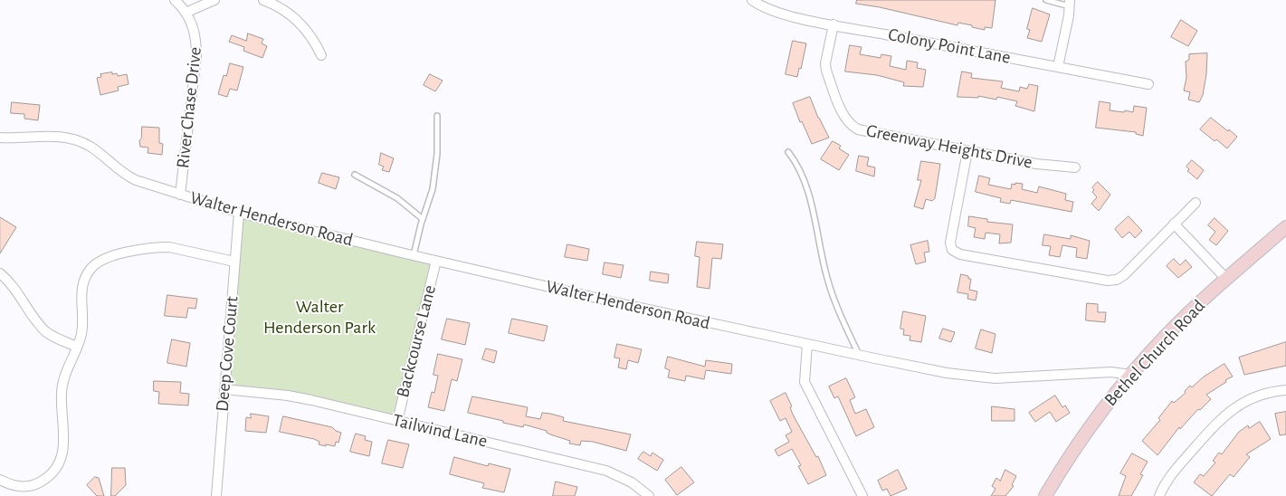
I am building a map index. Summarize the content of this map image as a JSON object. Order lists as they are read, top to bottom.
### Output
{
  "streets": {
    "street": [
      "Colony Point Lane",
      "River Chase Drive",
      "Greenway Heights Drive",
      "Walter Henderson Road",
      "Backcourse Lane",
      "Bethel Church Road",
      "Deep Cove Court",
      "Tailwind Lane"
    ]
  },
  "crossings": [
    ["Colony Point Lane", "Greenway Heights Drive"],
    ["River Chase Drive", "Walter Henderson Road"],
    ["Walter Henderson Road", "Backcourse Lane"],
    ["Walter Henderson Road", "Bethel Church Road"],
    ["Walter Henderson Road", "Deep Cove Court"],
    ["Backcourse Lane", "Tailwind Lane"],
    ["Deep Cove Court", "Tailwind Lane"]
  ],
  "parks": ["Walter Henderson Park"]
}
